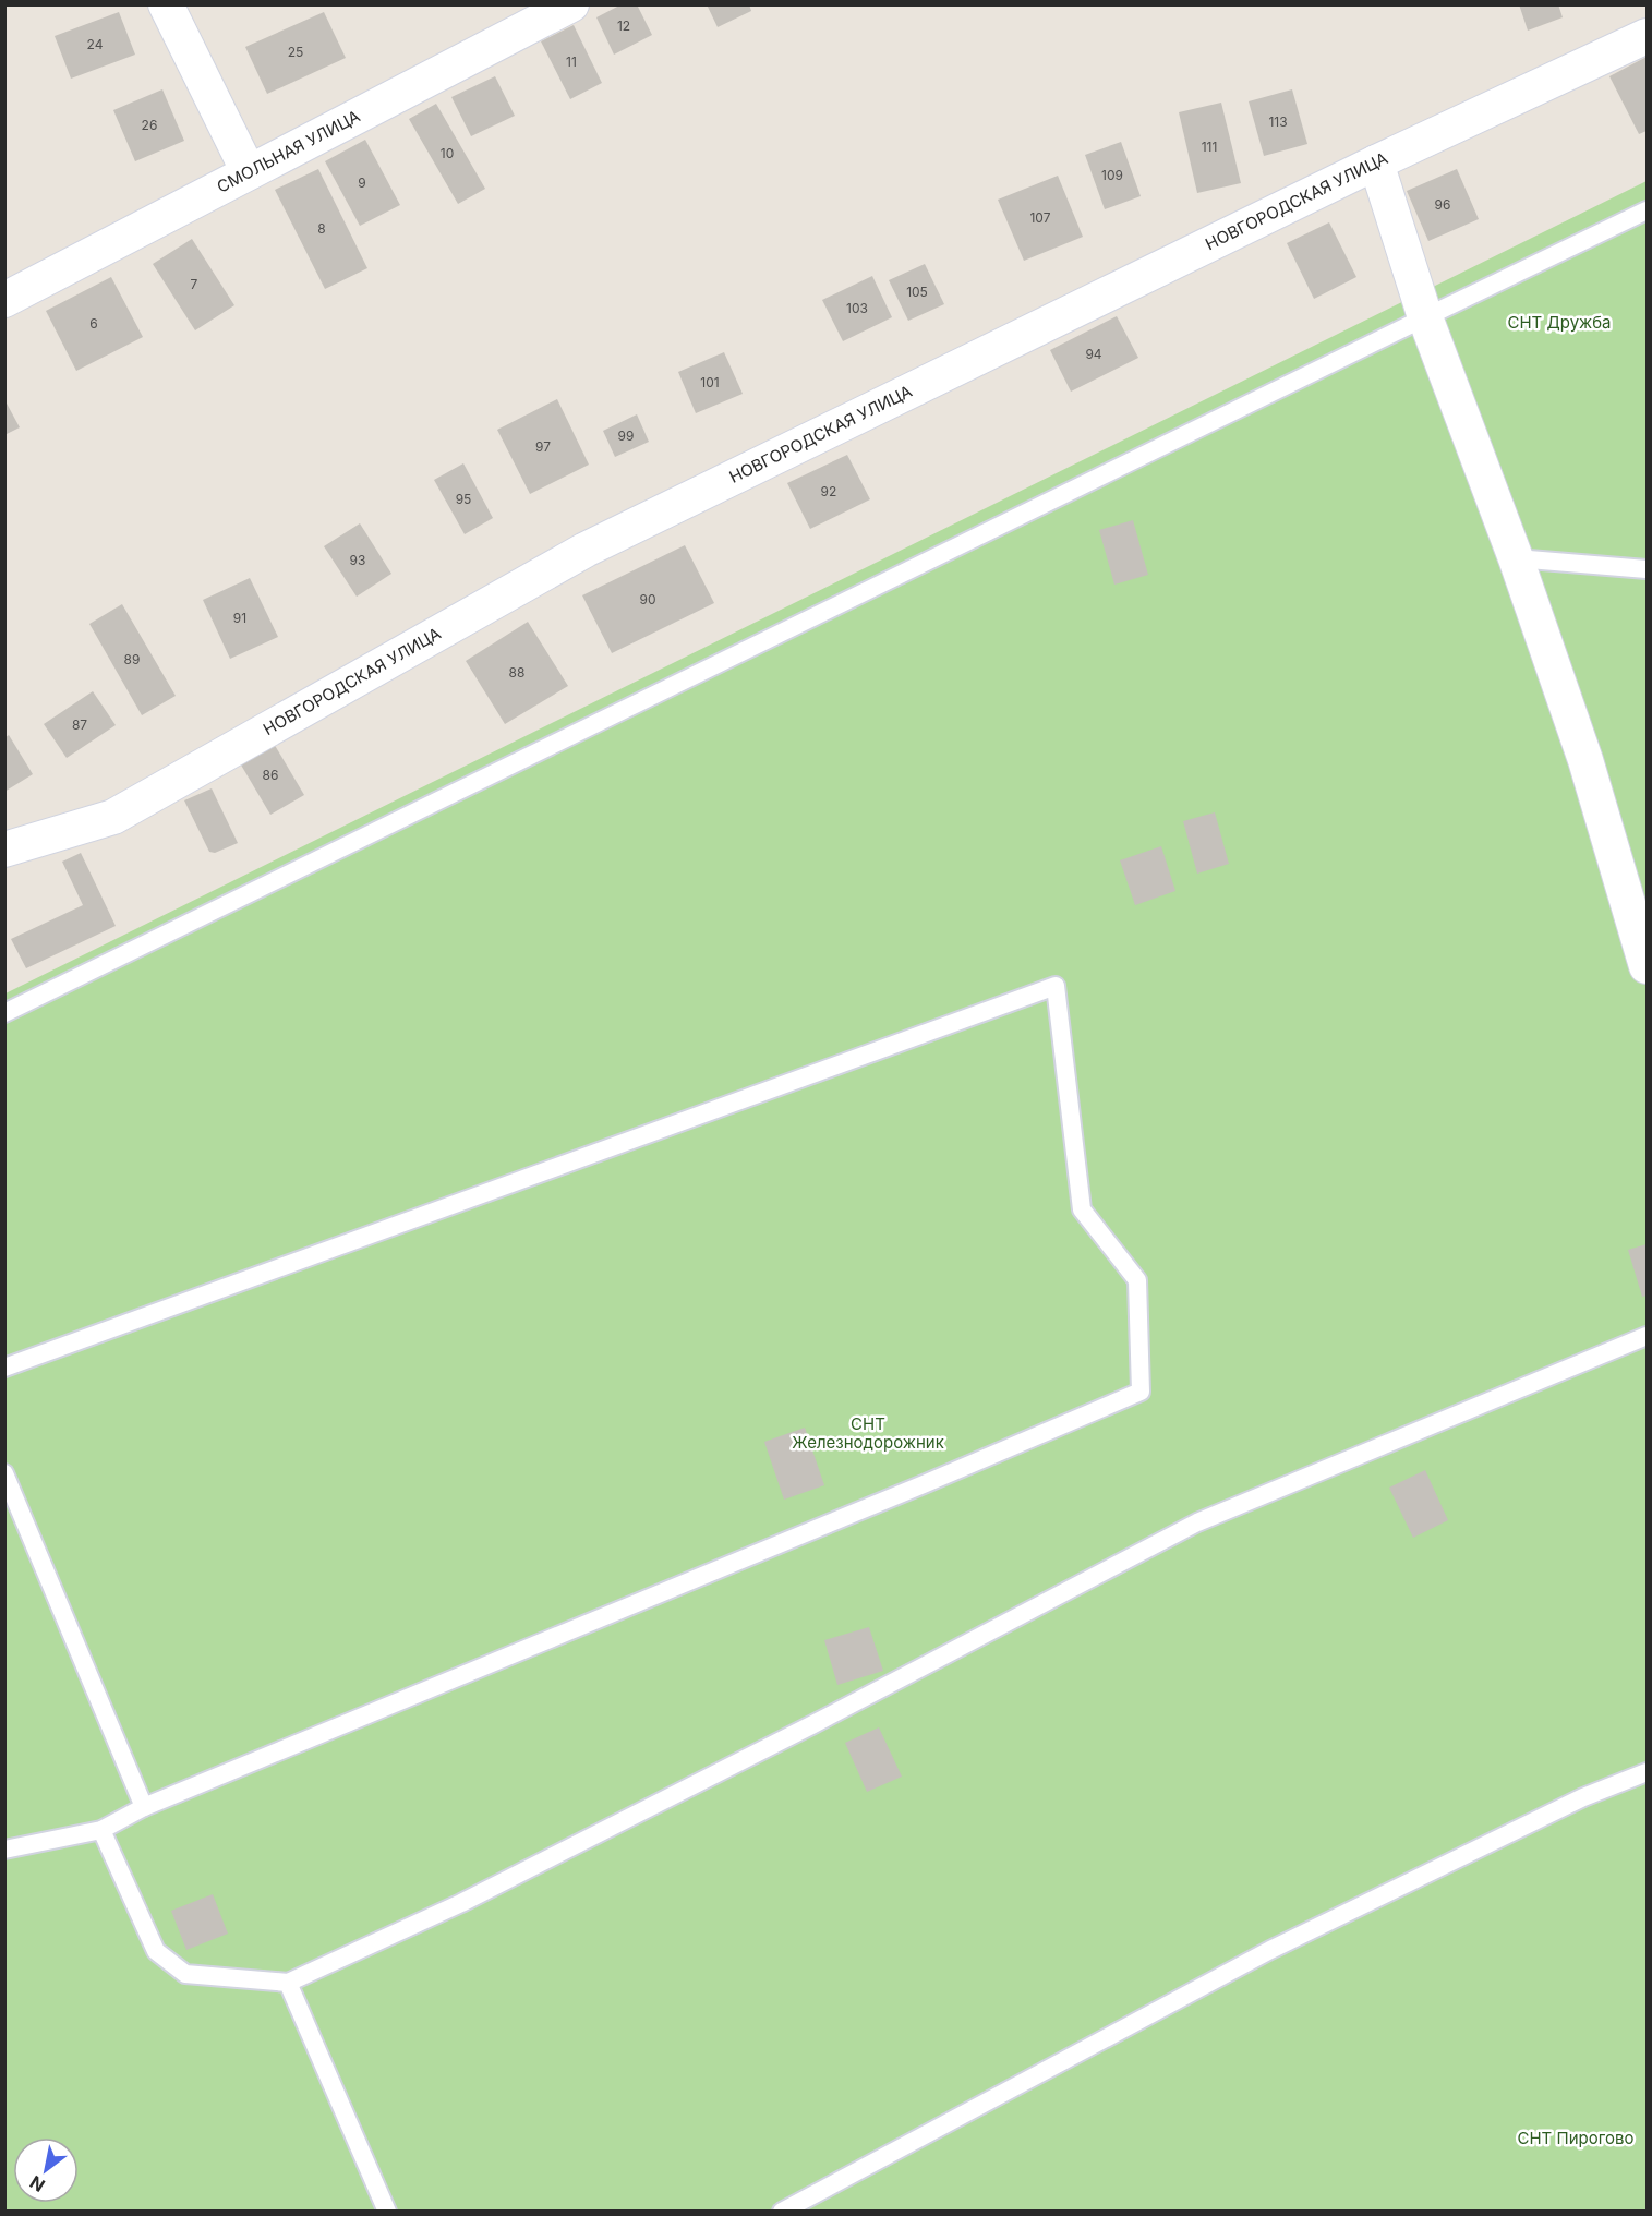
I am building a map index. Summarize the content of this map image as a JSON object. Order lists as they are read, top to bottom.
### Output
{
  "streets": {
    "street": ["СМОЛЬНАЯ УЛИЦА", "НОВГОРОДСКАЯ УЛИЦА"]
  },
  "parks": ["СНТ Дружба", "СНТ Железнодорожник", "СНТ Пирогово"],
  "house_numbers": [
    "12",
    "24",
    "25",
    "11",
    "113",
    "26",
    "111",
    "10",
    "109",
    "9",
    "96",
    "107",
    "8",
    "7",
    "105",
    "103",
    "6",
    "94",
    "101",
    "99",
    "97",
    "92",
    "95",
    "93",
    "90",
    "91",
    "89",
    "88",
    "87",
    "86"
  ],
  "north": "bottom left"
}
